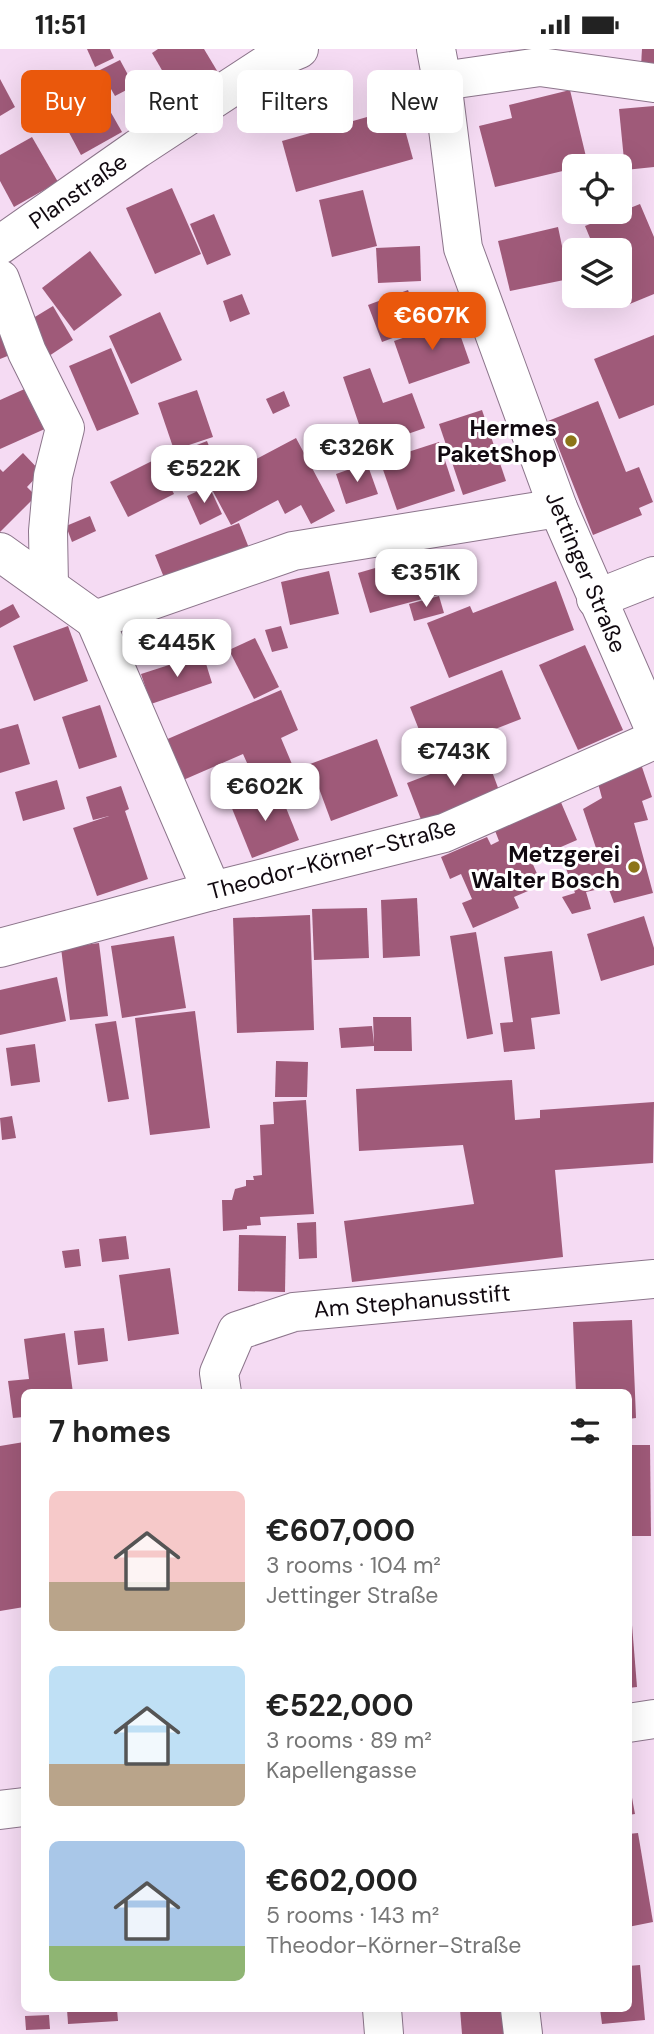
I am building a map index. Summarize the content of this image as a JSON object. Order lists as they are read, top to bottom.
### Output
{
  "streets": {
    "street": [
      "Planstraße",
      "Jettinger Straße",
      "Theodor-Körner-Straße",
      "Am Stephanusstift"
    ]
  },
  "places": ["Hermes PaketShop", "Metzgerei Walter Bosch"],
  "page": {
    "status": "11:51",
    "chip": [
      "Buy",
      "Rent",
      "Filters",
      "New"
    ],
    "price": [
      "€607K",
      "€326K",
      "€522K",
      "€351K",
      "€445K",
      "€743K",
      "€602K"
    ],
    "heading": "7 homes",
    "list": [
      {
        "name": "€607,000",
        "note": "3 rooms · 104 m² · Jettinger Straße"
      },
      {
        "name": "€522,000",
        "note": "3 rooms · 89 m² · Kapellengasse"
      },
      {
        "name": "€602,000",
        "note": "5 rooms · 143 m² · Theodor-Körner-Straße"
      }
    ]
  }
}
